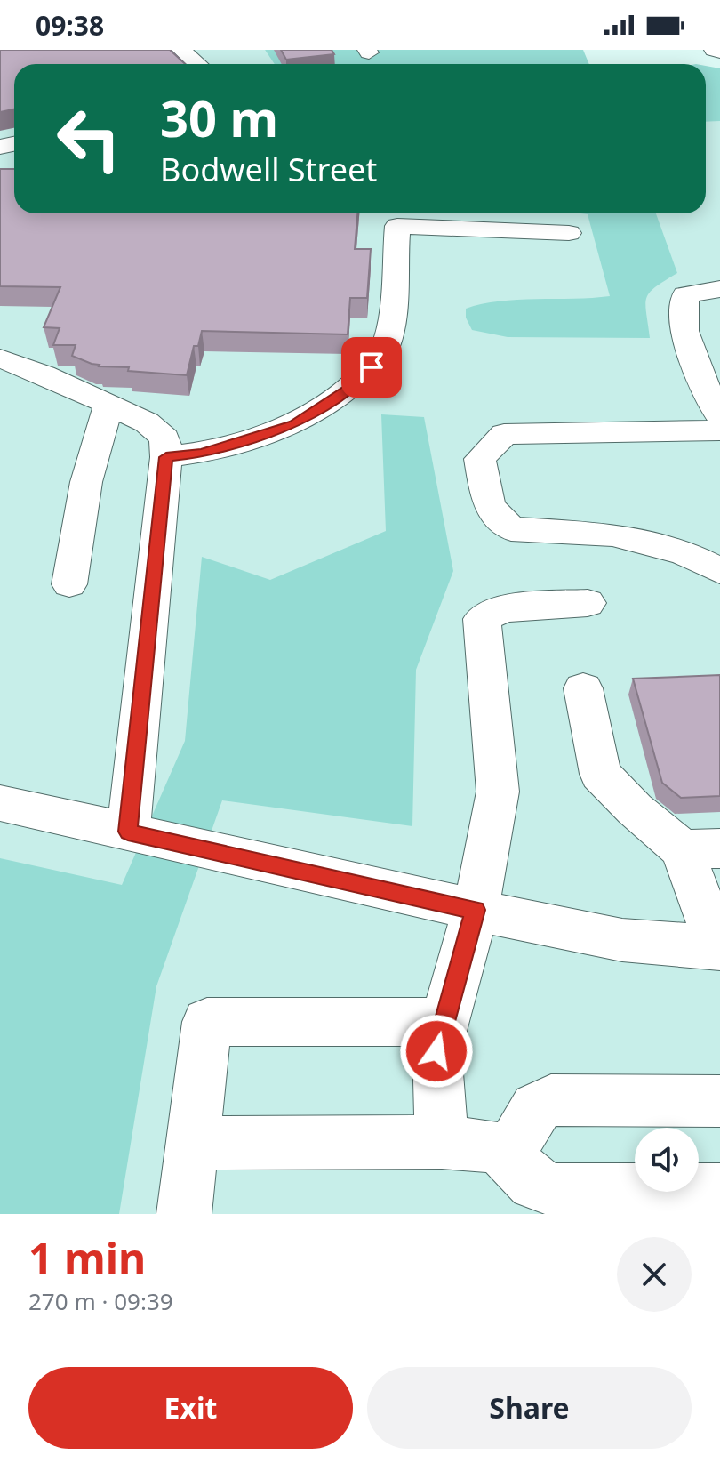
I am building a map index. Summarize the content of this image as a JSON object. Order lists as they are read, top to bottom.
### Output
{
  "page": {
    "status": "09:38",
    "turn": ["30 m", "Bodwell Street"],
    "heading": ["1 min", "270 m · 09:39"],
    "buttons": ["Exit", "Share"]
  }
}
